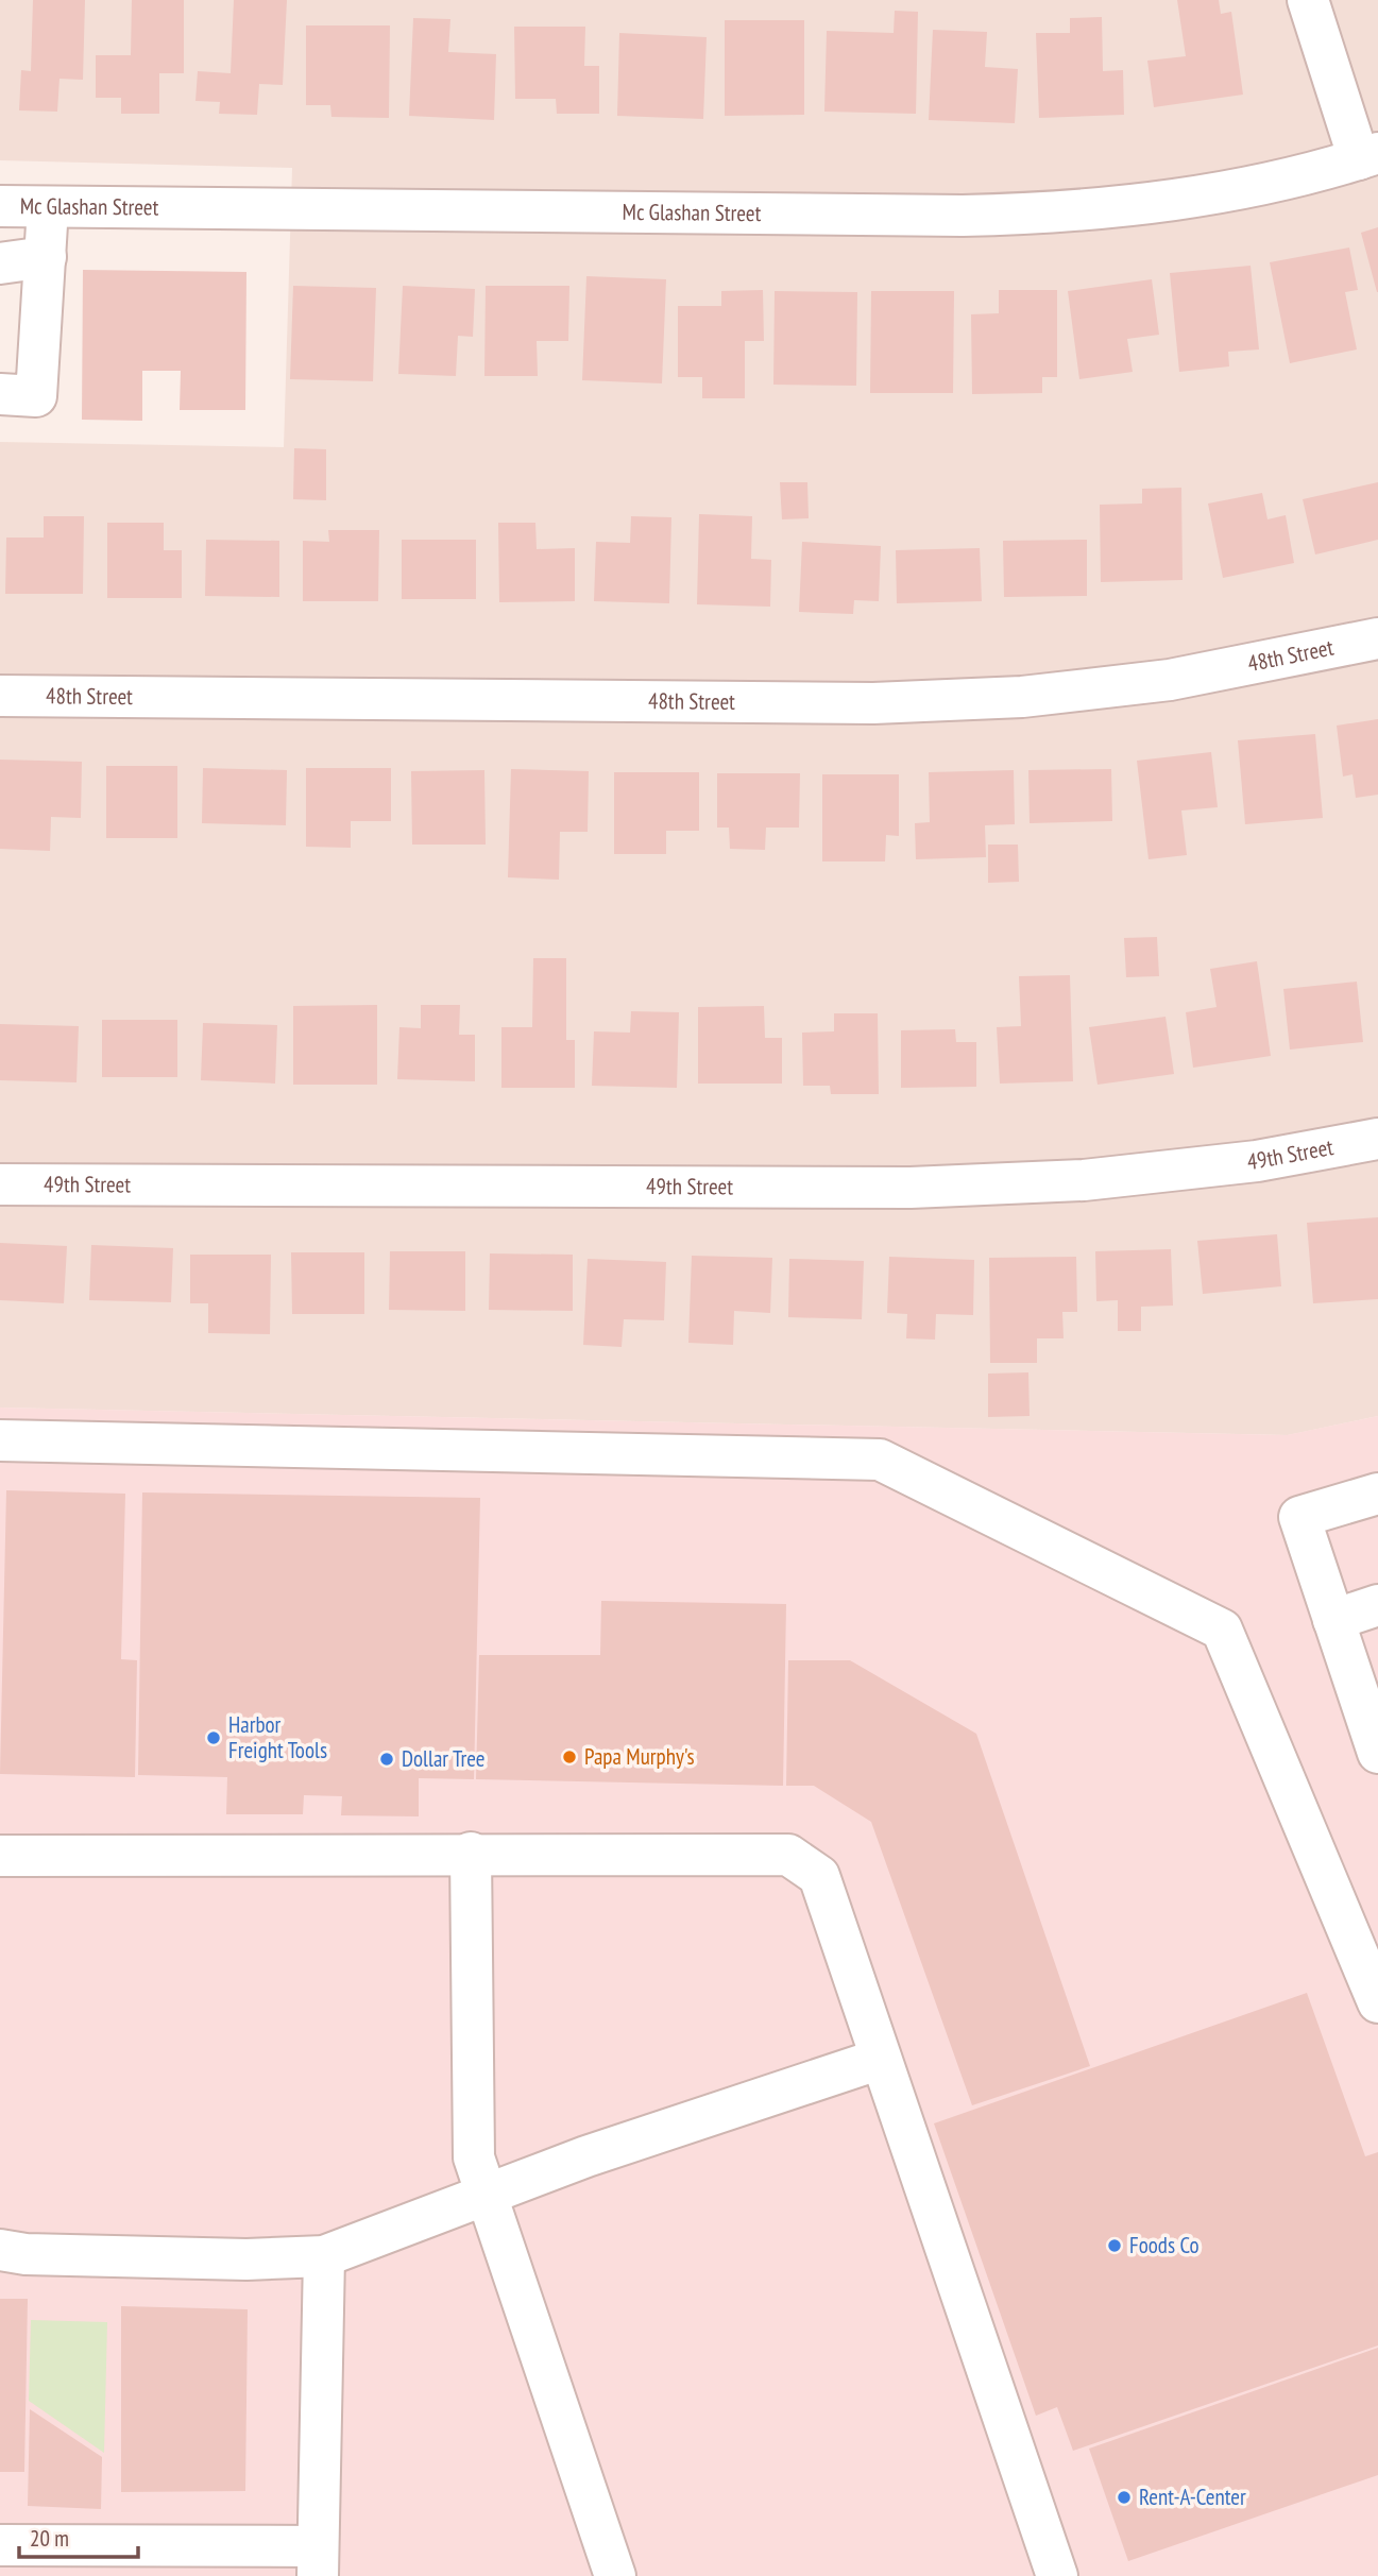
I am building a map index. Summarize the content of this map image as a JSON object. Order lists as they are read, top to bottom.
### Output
{
  "streets": {
    "street": ["Mc Glashan Street", "48th Street", "49th Street"]
  },
  "places": [
    "Harbor Freight Tools",
    "Papa Murphy's",
    "Dollar Tree",
    "Foods Co",
    "Rent-A-Center"
  ],
  "scale_bar": "20 m"
}
